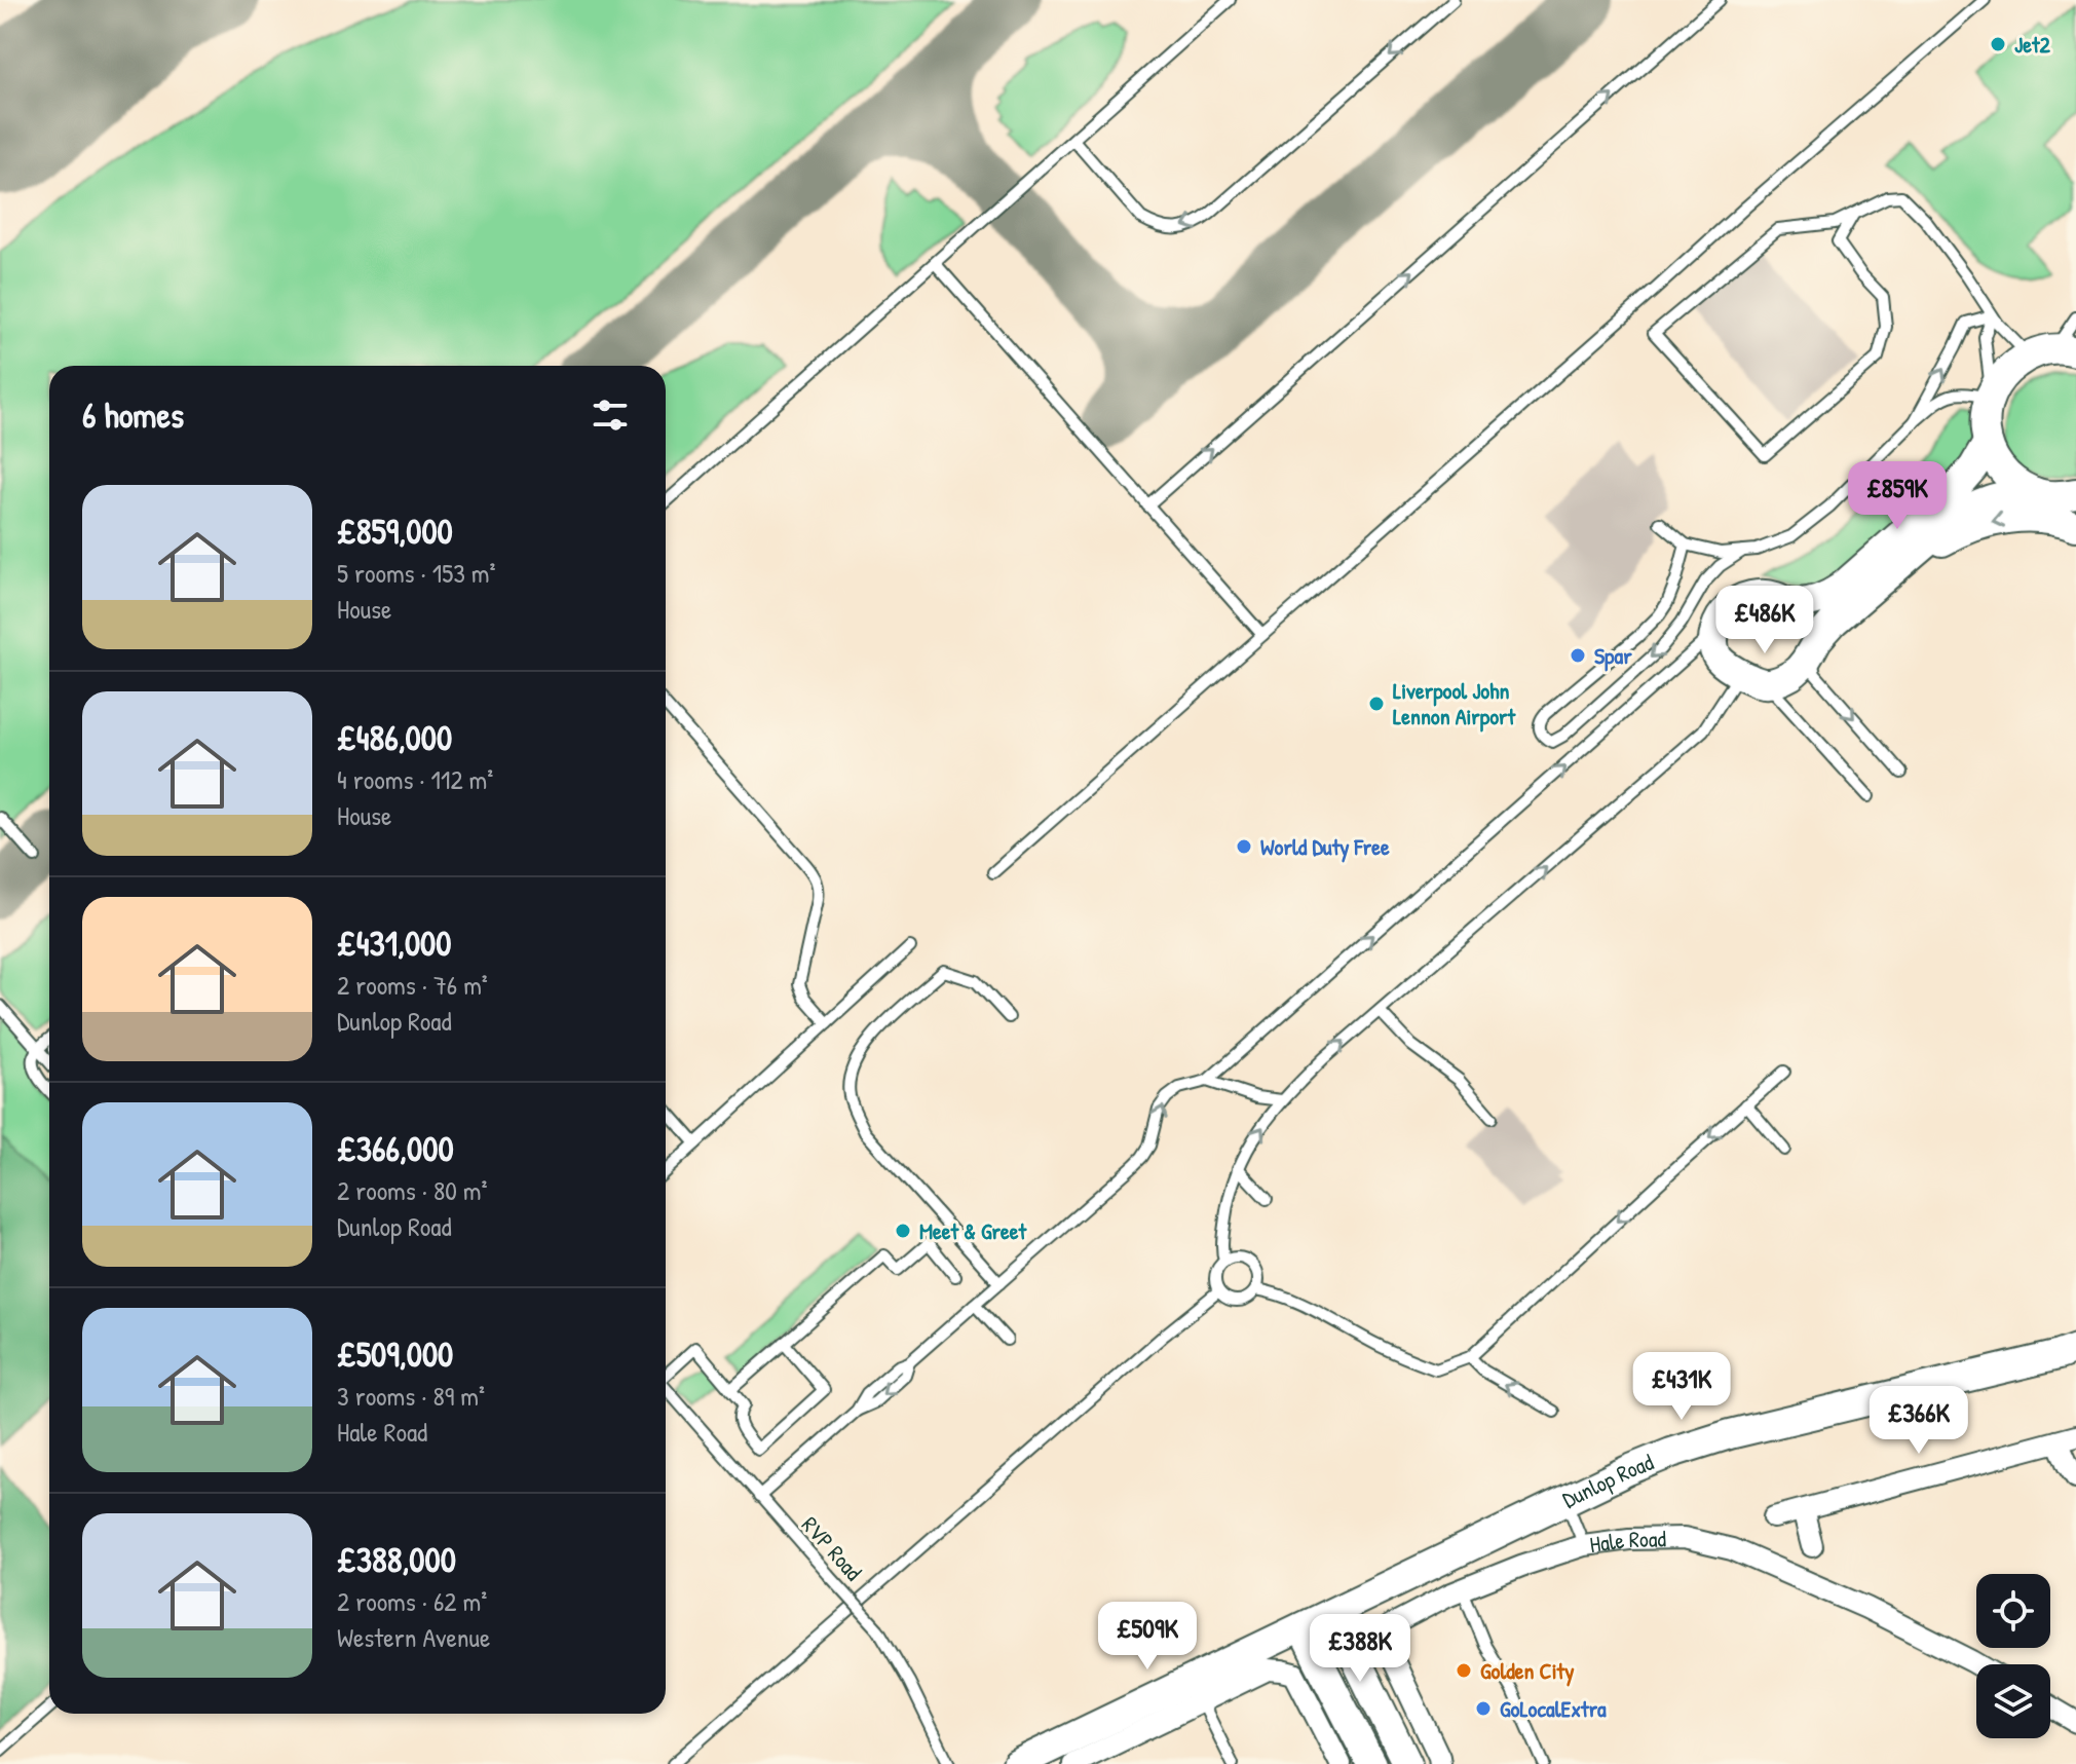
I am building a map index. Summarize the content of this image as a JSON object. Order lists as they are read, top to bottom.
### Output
{
  "streets": {
    "street": ["Dunlop Road", "Hale Road"],
    "lane": ["RVP Road"]
  },
  "places": [
    "Jet2",
    "Spar",
    "Liverpool John Lennon Airport",
    "World Duty Free",
    "Meet & Greet",
    "Golden City",
    "GoLocalExtra"
  ],
  "page": {
    "heading": "6 homes",
    "price": [
      "£859K",
      "£486K",
      "£431K",
      "£366K",
      "£509K",
      "£388K"
    ],
    "list": [
      {
        "name": "£859,000",
        "note": "5 rooms · 153 m² · House"
      },
      {
        "name": "£486,000",
        "note": "4 rooms · 112 m² · House"
      },
      {
        "name": "£431,000",
        "note": "2 rooms · 76 m² · Dunlop Road"
      },
      {
        "name": "£366,000",
        "note": "2 rooms · 80 m² · Dunlop Road"
      },
      {
        "name": "£509,000",
        "note": "3 rooms · 89 m² · Hale Road"
      },
      {
        "name": "£388,000",
        "note": "2 rooms · 62 m² · Western Avenue"
      }
    ]
  }
}
